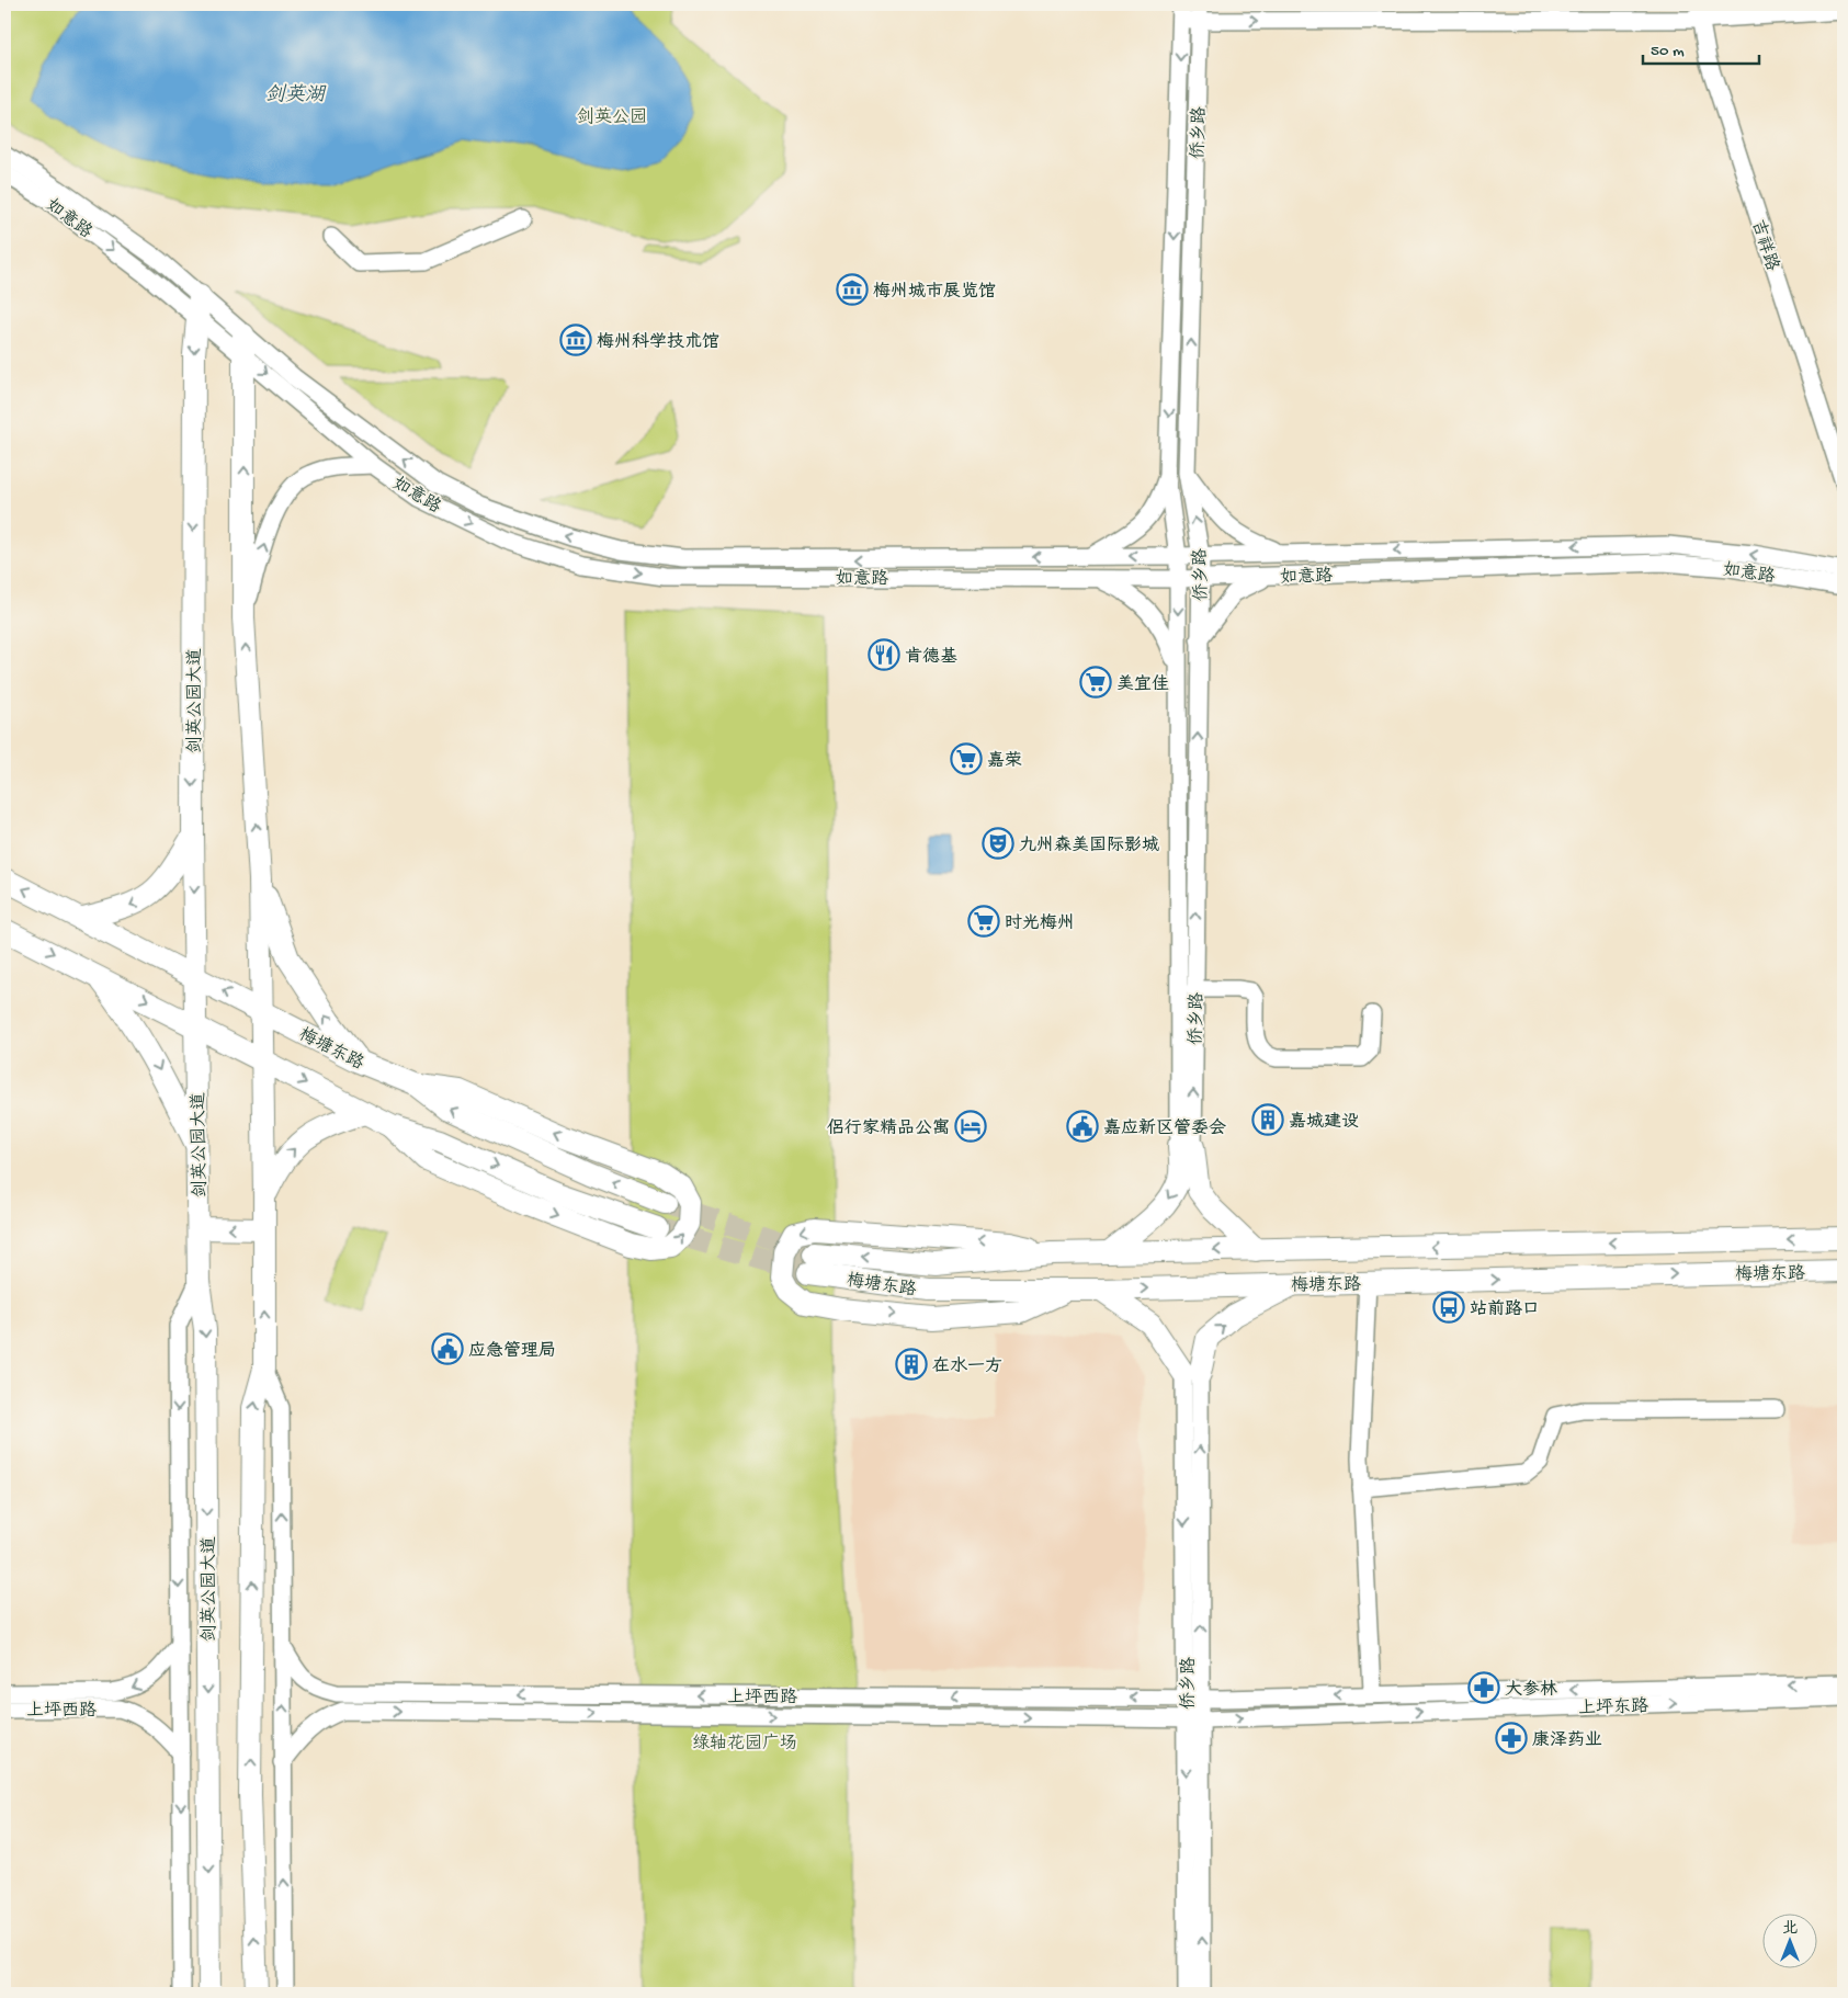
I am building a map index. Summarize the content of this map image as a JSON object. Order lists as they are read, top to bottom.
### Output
{
  "streets": {
    "main road": ["剑英公园大道", "梅塘东路"],
    "street": [
      "侨乡路",
      "如意路",
      "吉祥路",
      "上坪西路",
      "上坪东路"
    ]
  },
  "crossings": [
    ["侨乡路", "如意路"],
    ["侨乡路", "上坪西路"],
    ["侨乡路", "上坪东路"],
    ["如意路", "剑英公园大道"],
    ["剑英公园大道", "梅塘东路"],
    ["上坪西路", "上坪东路"]
  ],
  "water": ["剑英湖"],
  "parks": ["剑英公园", "绿轴花园广场"],
  "places": {
    "museum": ["梅州城市展览馆", "梅州科学技术馆"],
    "restaurant": ["肯德基"],
    "supermarket": ["美宜佳", "嘉荣", "时光梅州"],
    "theatre": ["九州森美国际影城"],
    "building": ["嘉城建设", "在水一方"],
    "hotel": ["侣行家精品公寓"],
    "public building": ["嘉应新区管委会", "应急管理局"],
    "bus stop": ["站前路口"],
    "pharmacy": ["大参林", "康泽药业"]
  },
  "scale_bar": "50 m",
  "north": "top"
}
